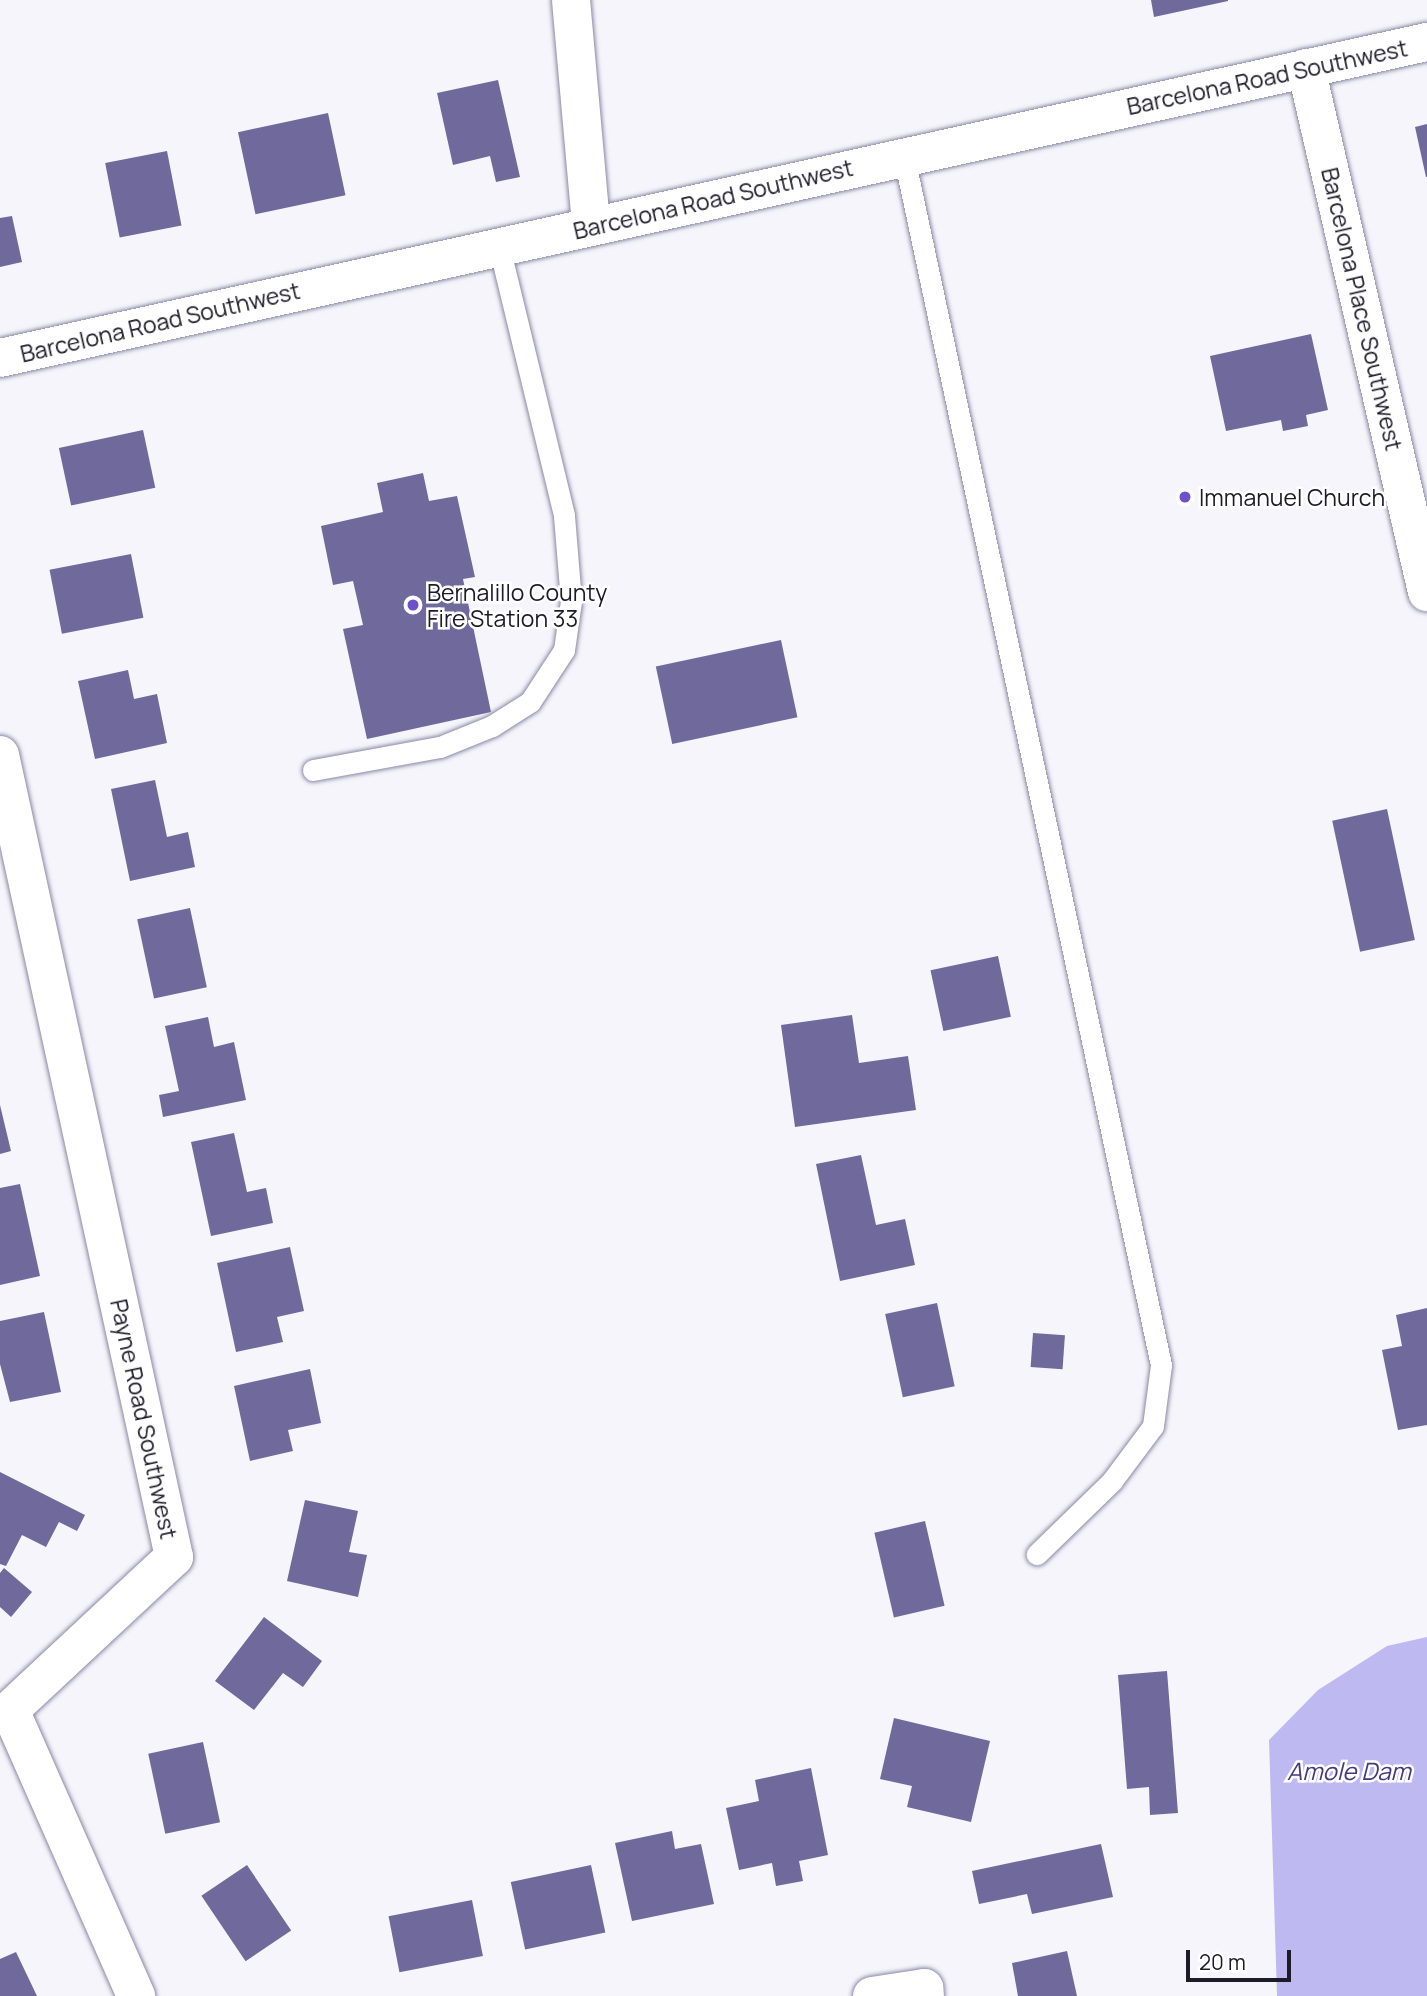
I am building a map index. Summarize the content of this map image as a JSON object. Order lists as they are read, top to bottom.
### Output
{
  "streets": {
    "street": ["Barcelona Road Southwest", "Barcelona Place Southwest", "Payne Road Southwest"]
  },
  "crossings": [
    ["Barcelona Road Southwest", "Barcelona Place Southwest"]
  ],
  "water": ["Amole Dam"],
  "places": ["Immanuel Church", "Bernalillo County Fire Station 33"],
  "scale_bar": "20 m"
}
